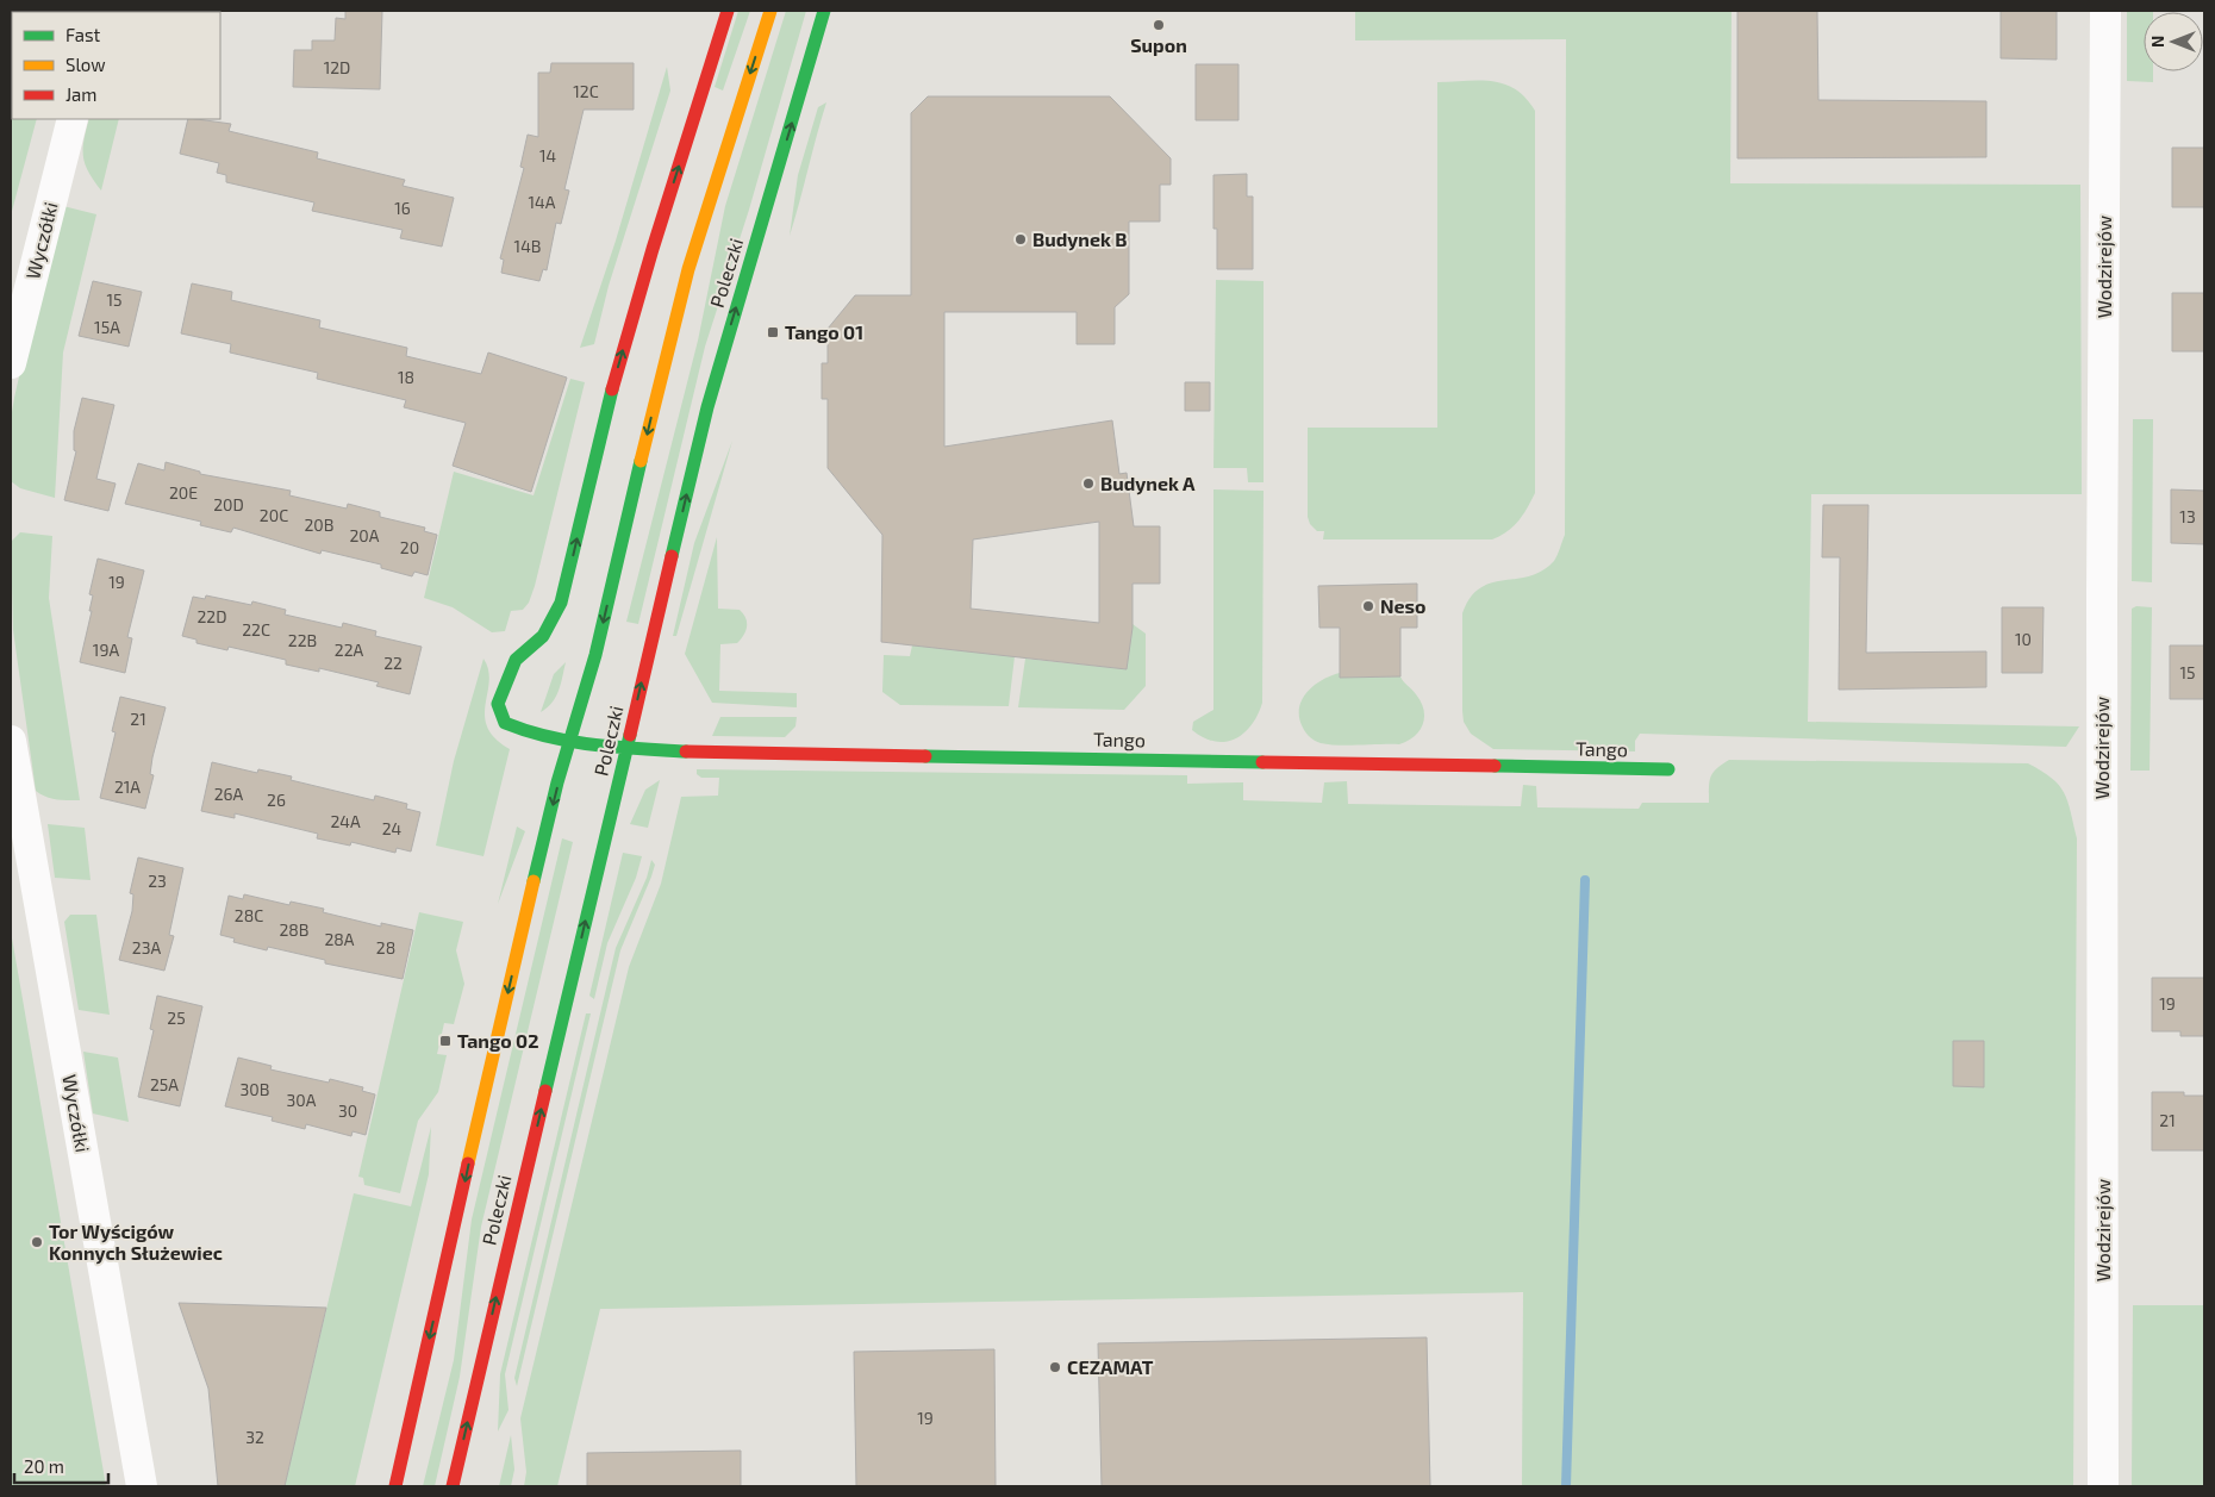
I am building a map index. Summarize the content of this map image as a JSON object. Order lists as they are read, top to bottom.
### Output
{
  "streets": {
    "main road": ["Poleczki", "Tango"],
    "street": ["Wyczółki", "Wodzirejów"]
  },
  "crossings": [
    ["Poleczki", "Tango"]
  ],
  "places": {
    "other": [
      "Supon",
      "Budynek B",
      "Budynek A",
      "Neso",
      "Tor Wyścigów Konnych Służewiec",
      "CEZAMAT"
    ],
    "transit": ["Tango 01", "Tango 02"]
  },
  "house_numbers": [
    "12D",
    "12C",
    "14",
    "14A",
    "16",
    "14B",
    "15",
    "15A",
    "18",
    "20E",
    "20D",
    "20C",
    "13",
    "20B",
    "20A",
    "20",
    "19",
    "22D",
    "22C",
    "10",
    "22B",
    "19A",
    "22A",
    "22",
    "15",
    "21",
    "21A",
    "26A",
    "26",
    "24A",
    "24",
    "23",
    "28C",
    "28B",
    "28A",
    "23A",
    "28",
    "19",
    "25",
    "25A",
    "30B",
    "30A",
    "30",
    "21",
    "19",
    "32"
  ],
  "legend": ["Fast", "Slow", "Jam"],
  "scale_bar": "20 m",
  "north": "left"
}
